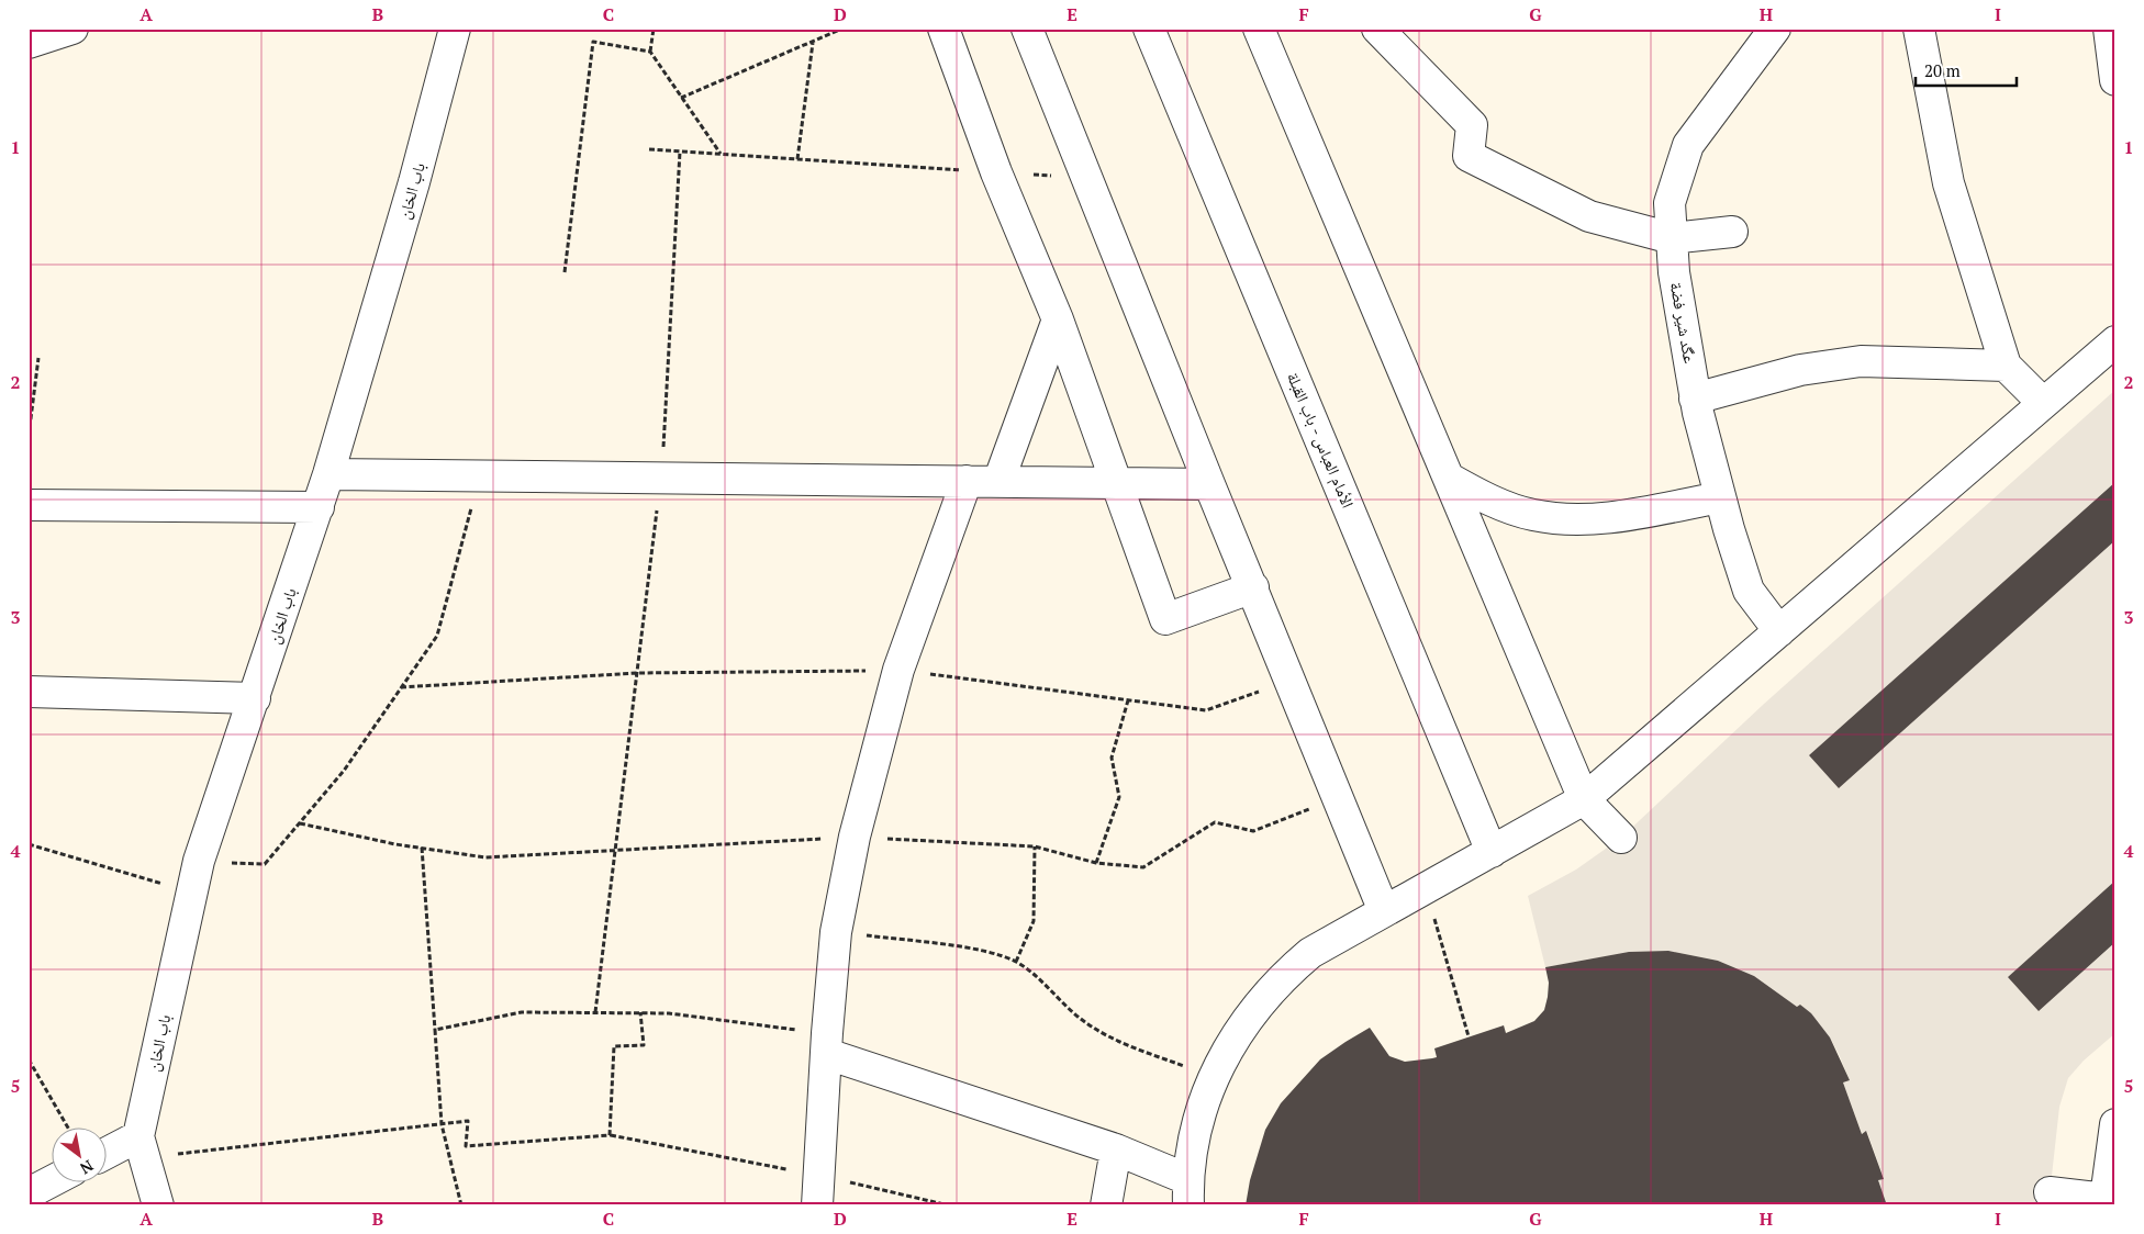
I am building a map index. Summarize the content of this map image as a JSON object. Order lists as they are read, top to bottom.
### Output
{
  "streets": {
    "street": ["باب الخان", "عگد شير فضة", "الأمام العباس - باب القبلة"]
  },
  "scale_bar": "20 m",
  "north": "bottom right",
  "grid": {
    "columns": [
      "A",
      "B",
      "C",
      "D",
      "E",
      "F",
      "G",
      "H",
      "I"
    ],
    "rows": [
      "1",
      "2",
      "3",
      "4",
      "5"
    ]
  }
}
